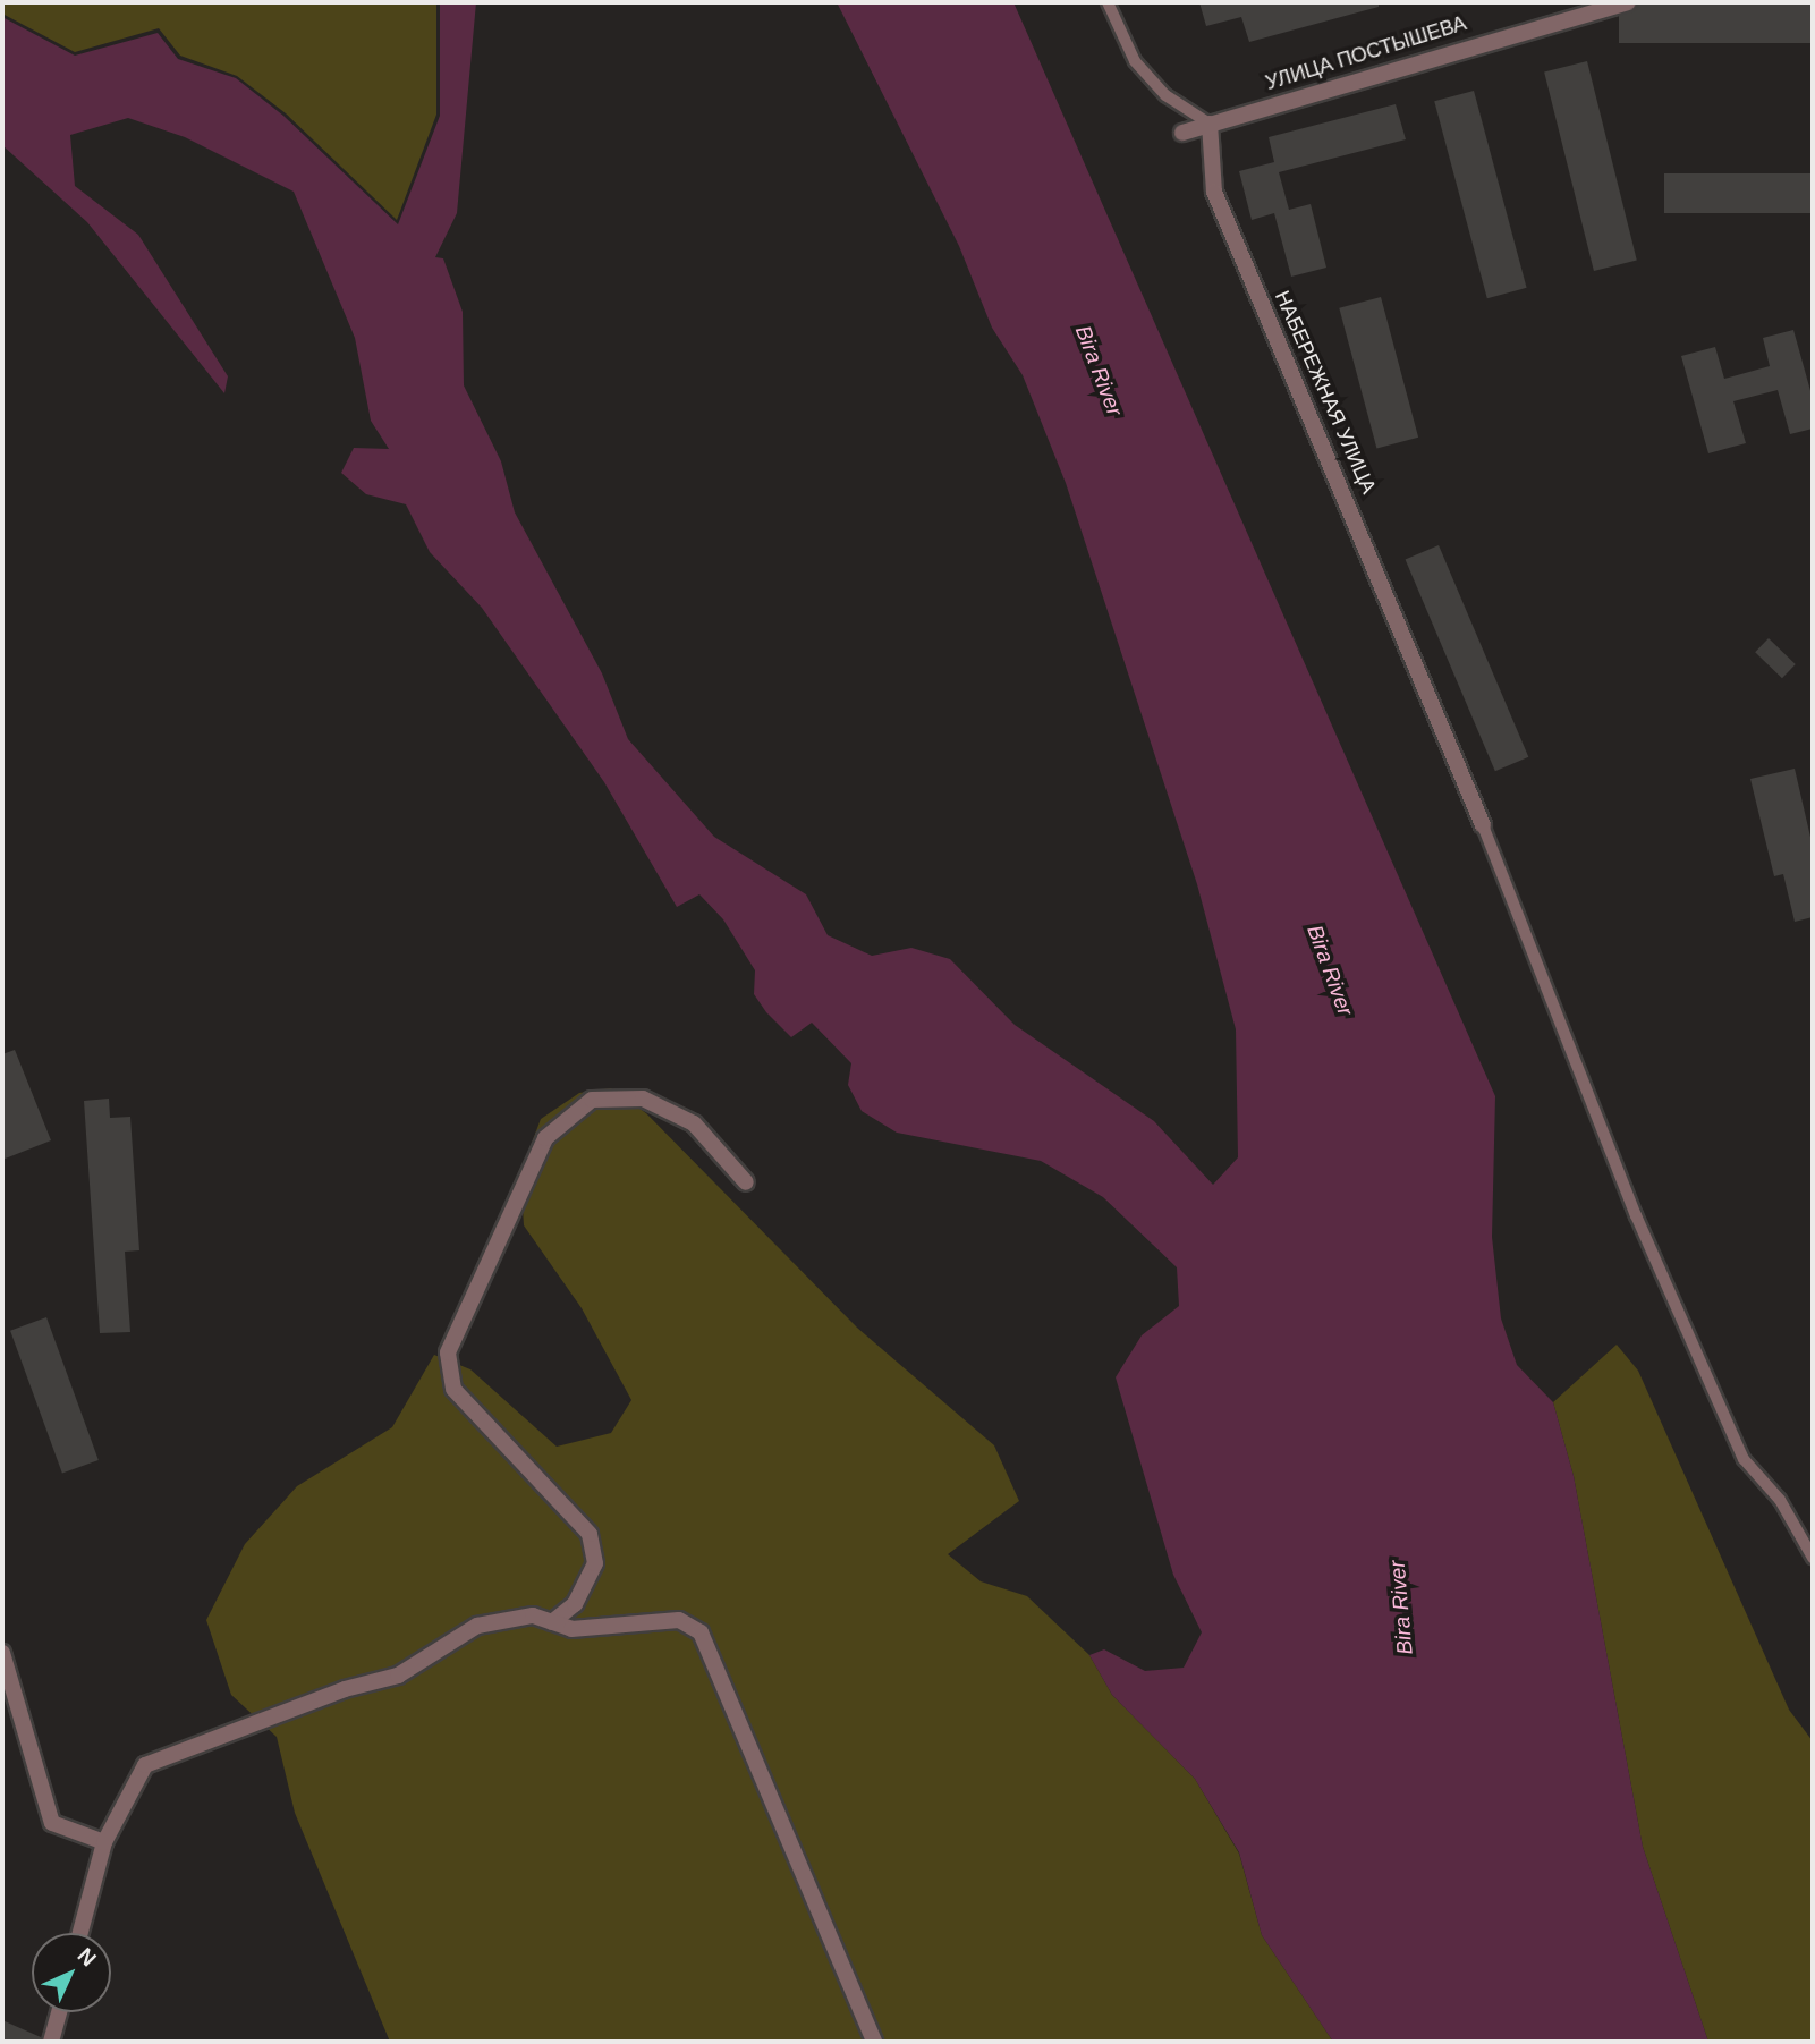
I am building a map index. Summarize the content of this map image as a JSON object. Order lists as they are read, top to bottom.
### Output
{
  "streets": {
    "street": ["УЛИЦА ПОСТЫШЕВА", "НАБЕРЕЖНАЯ УЛИЦА"]
  },
  "crossings": [
    ["УЛИЦА ПОСТЫШЕВА", "НАБЕРЕЖНАЯ УЛИЦА"]
  ],
  "water": ["Bira River"],
  "north": "top right"
}
